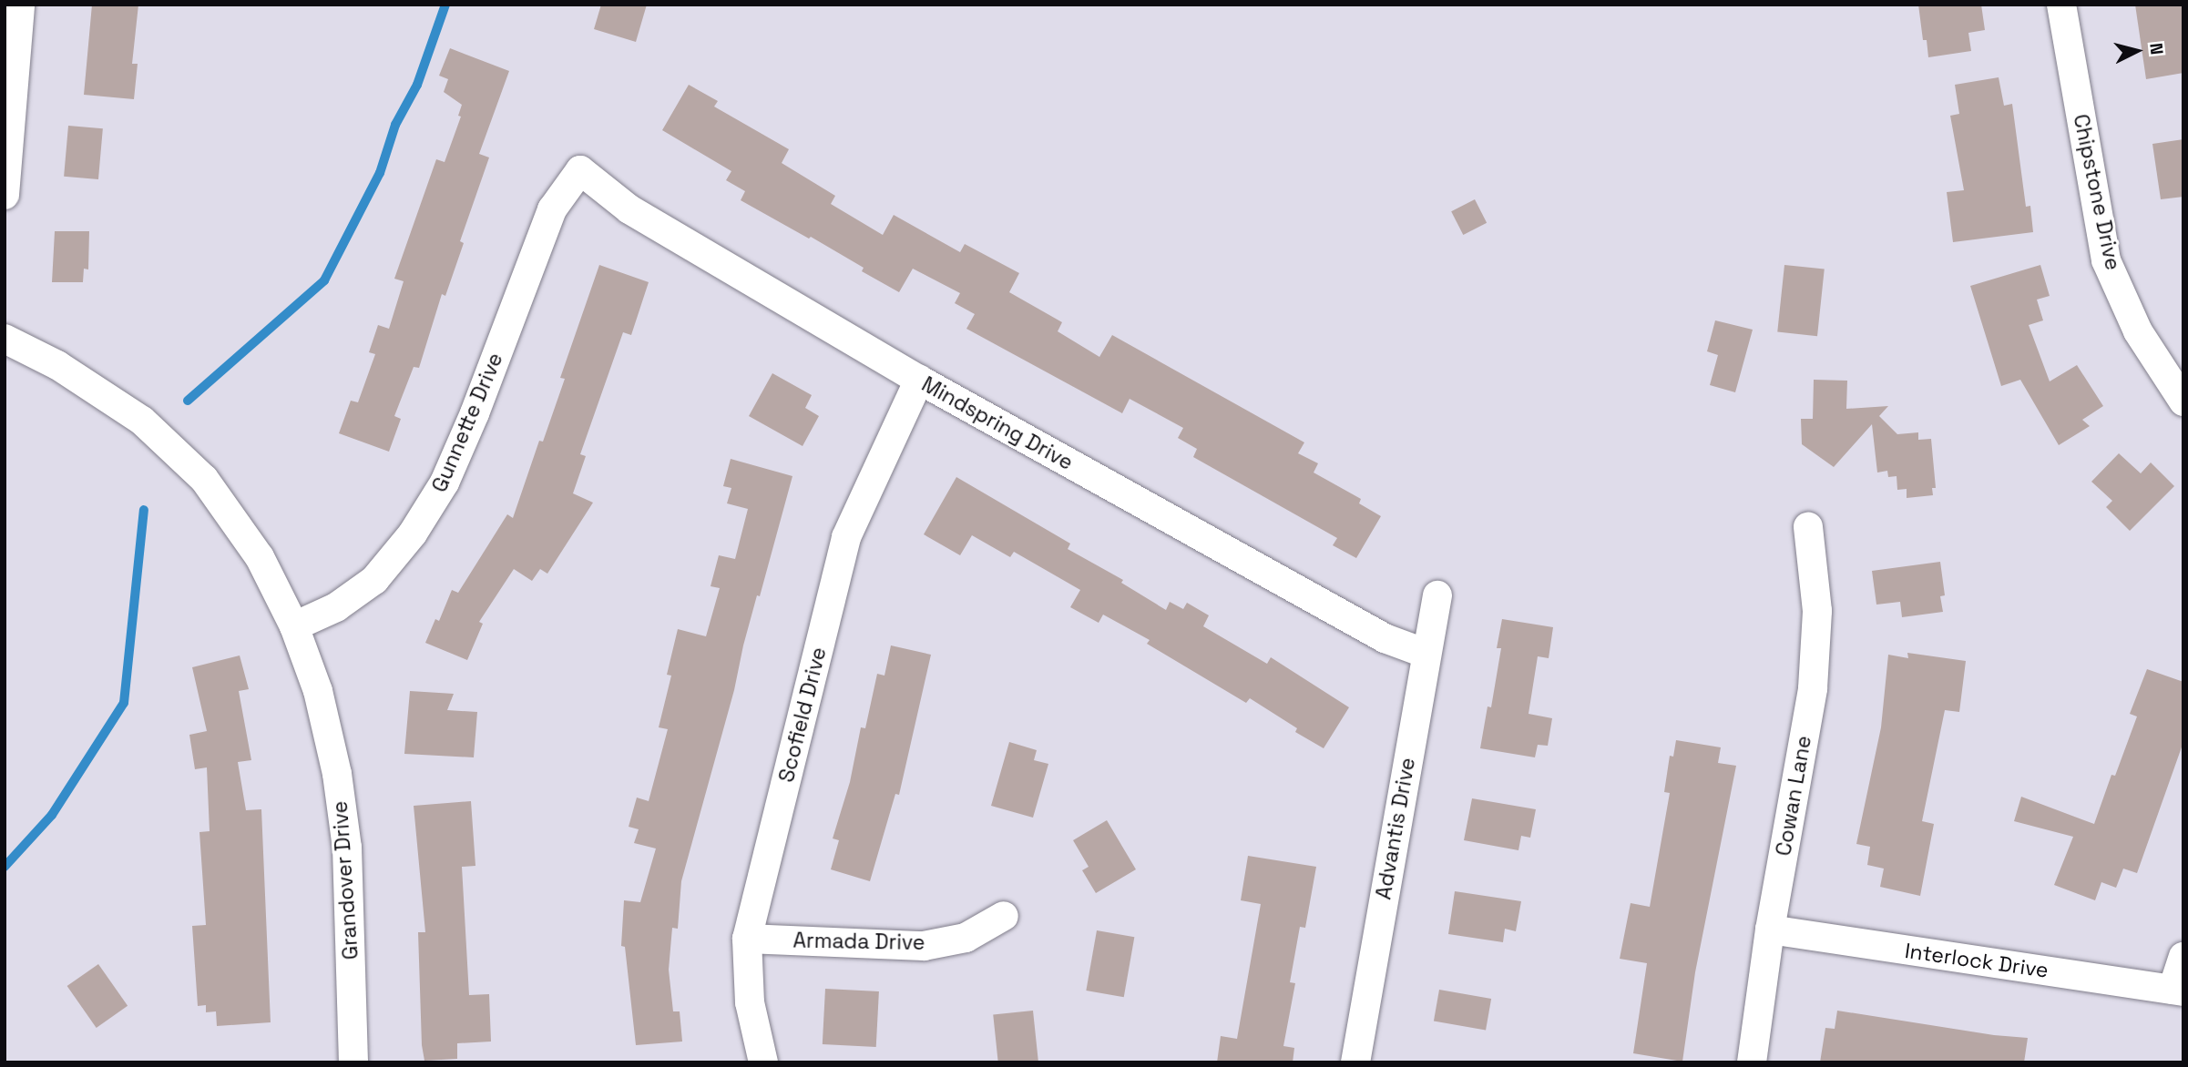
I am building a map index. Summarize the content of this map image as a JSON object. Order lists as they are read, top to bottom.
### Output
{
  "streets": {
    "street": [
      "Chipstone Drive",
      "Gunnette Drive",
      "Mindspring Drive",
      "Scofield Drive",
      "Cowan Lane",
      "Advantis Drive",
      "Grandover Drive",
      "Armada Drive",
      "Interlock Drive"
    ]
  },
  "crossings": [
    ["Gunnette Drive", "Mindspring Drive"],
    ["Gunnette Drive", "Grandover Drive"],
    ["Mindspring Drive", "Scofield Drive"],
    ["Mindspring Drive", "Advantis Drive"],
    ["Scofield Drive", "Armada Drive"],
    ["Cowan Lane", "Interlock Drive"]
  ],
  "north": "right"
}
